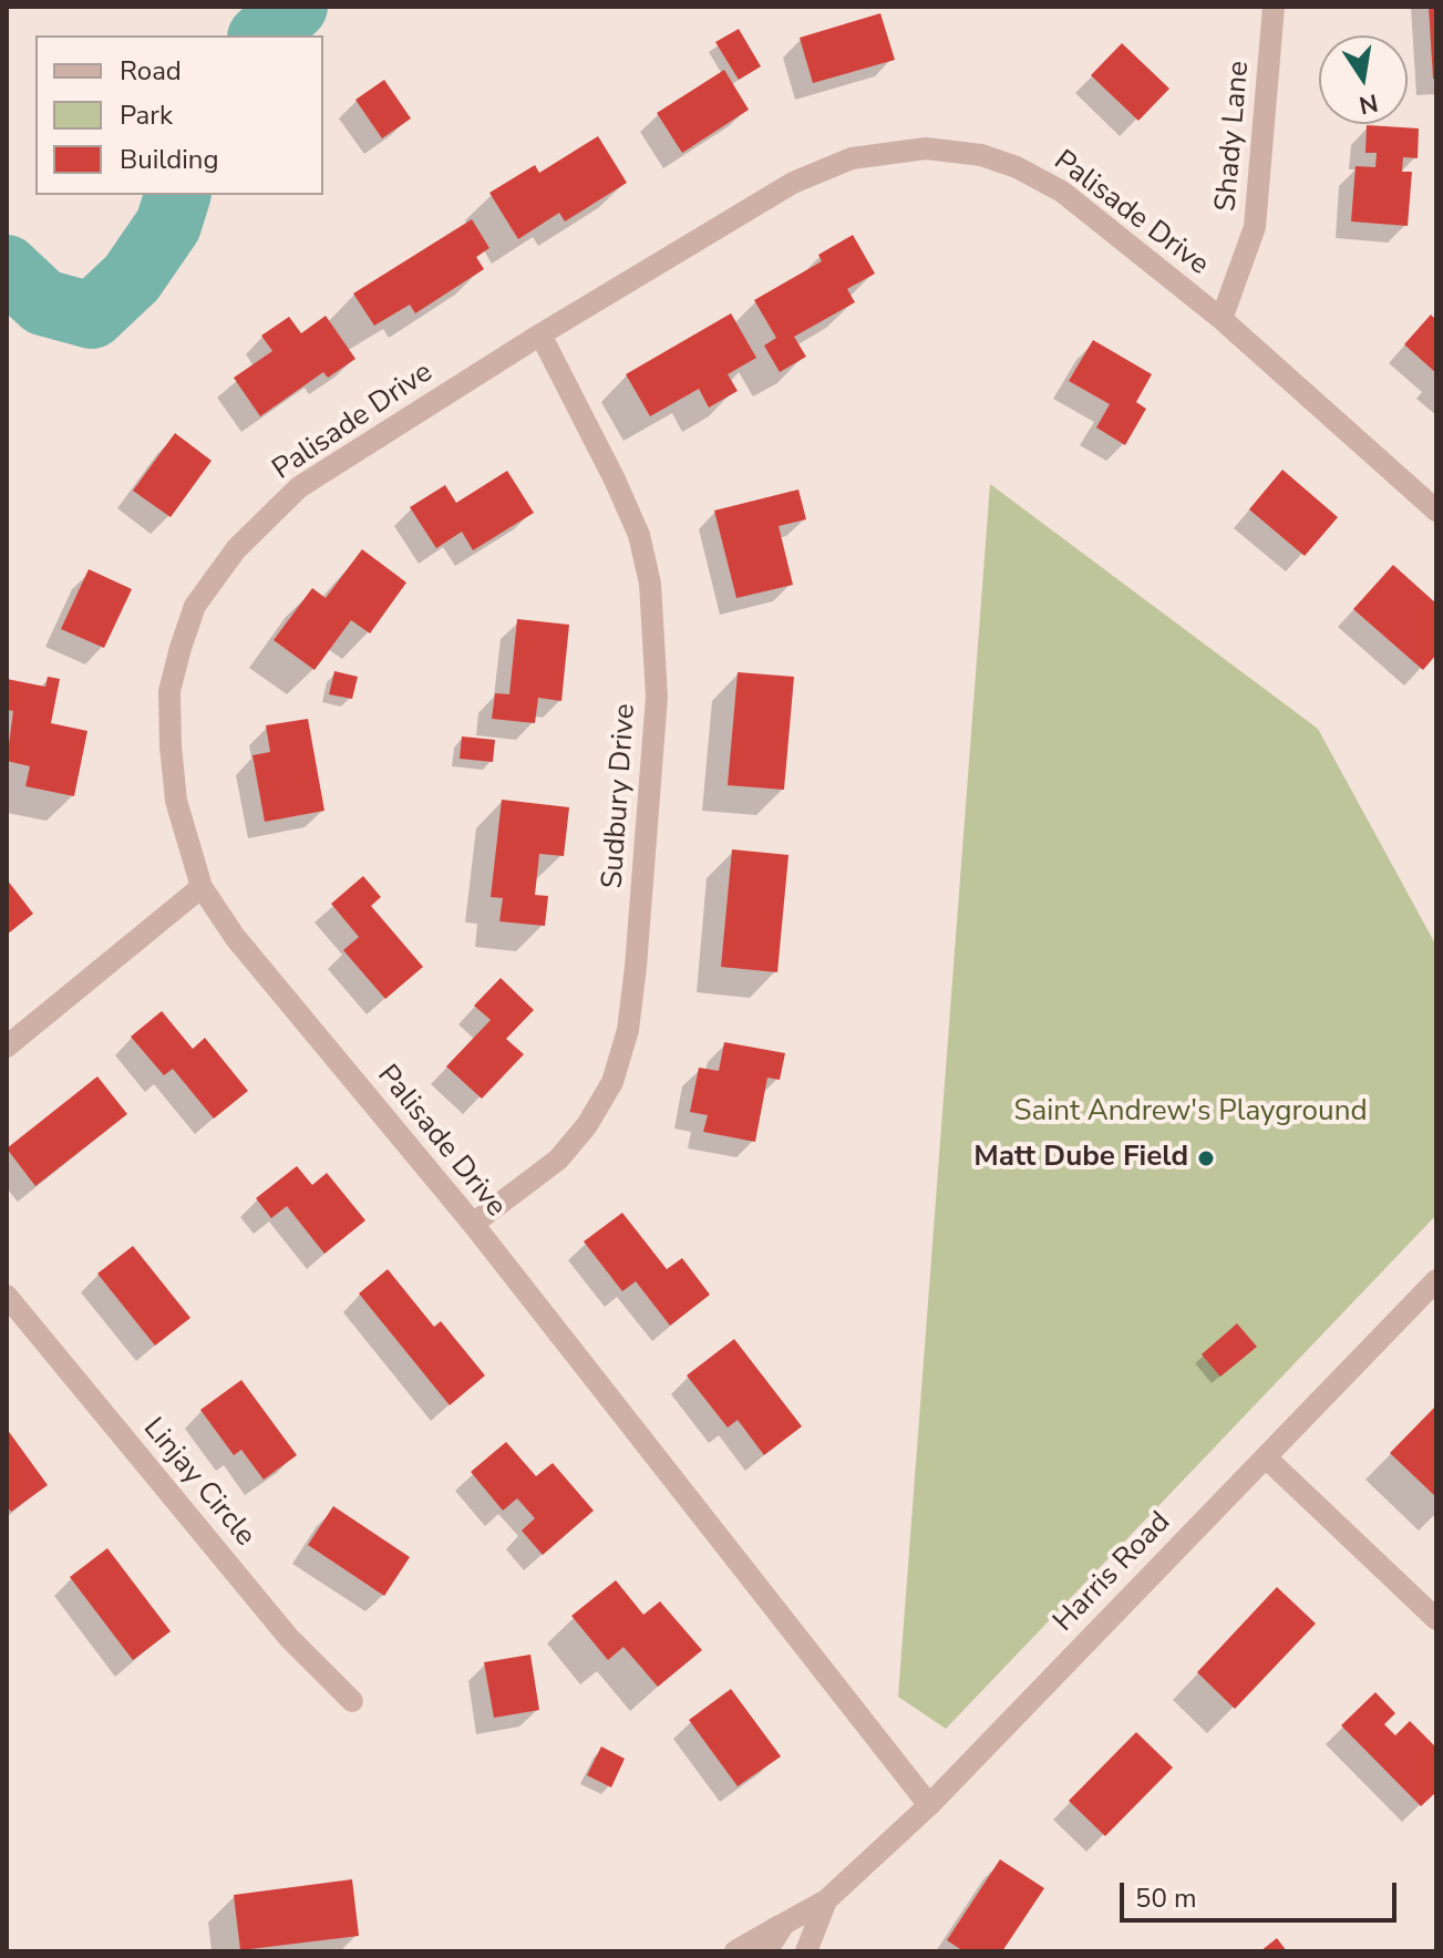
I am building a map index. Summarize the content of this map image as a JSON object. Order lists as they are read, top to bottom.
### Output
{
  "streets": {
    "street": [
      "Shady Lane",
      "Palisade Drive",
      "Sudbury Drive",
      "Linjay Circle",
      "Harris Road"
    ]
  },
  "crossings": [
    ["Shady Lane", "Palisade Drive"],
    ["Palisade Drive", "Sudbury Drive"],
    ["Palisade Drive", "Harris Road"]
  ],
  "parks": ["Saint Andrew's Playground"],
  "places": ["Matt Dube Field"],
  "legend": ["Road", "Park", "Building"],
  "scale_bar": "50 m",
  "north": "bottom"
}
